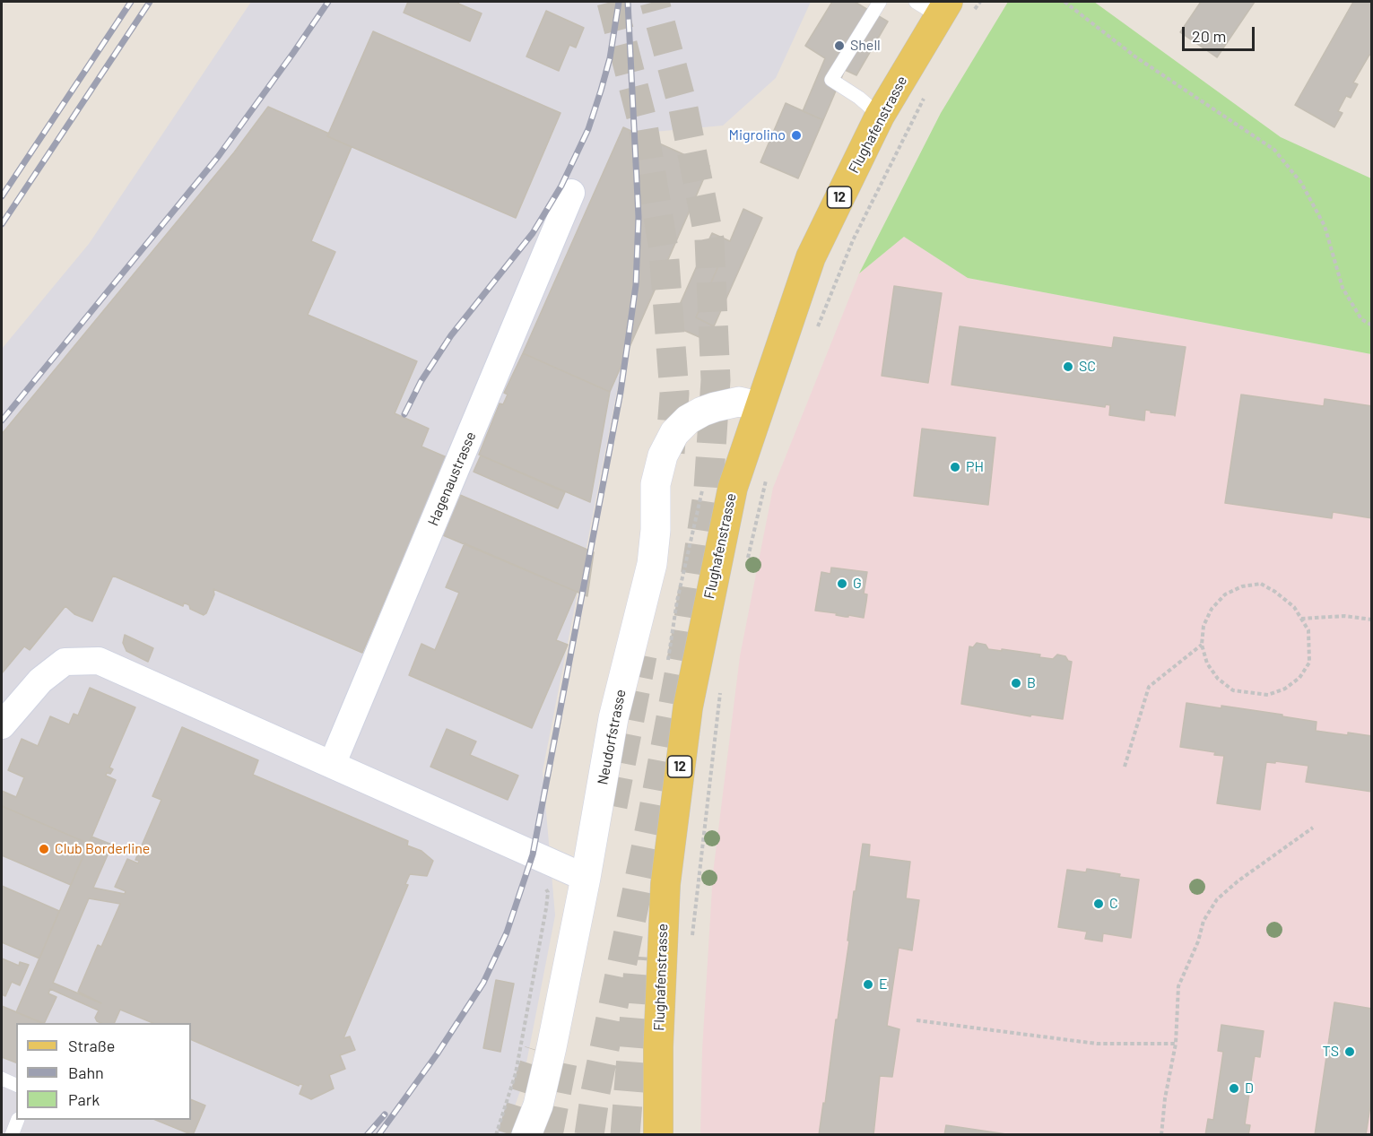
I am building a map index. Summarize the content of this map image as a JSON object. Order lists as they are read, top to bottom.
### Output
{
  "streets": {
    "main road": ["Flughafenstrasse", "12"],
    "street": ["Hagenaustrasse", "Neudorfstrasse"]
  },
  "crossings": [
    ["Flughafenstrasse", "Neudorfstrasse"]
  ],
  "places": [
    "Shell",
    "Migrolino",
    "SC",
    "PH",
    "G",
    "B",
    "Club Borderline",
    "C",
    "E",
    "TS",
    "D"
  ],
  "legend": ["Straße", "Bahn", "Park"],
  "scale_bar": "20 m"
}
